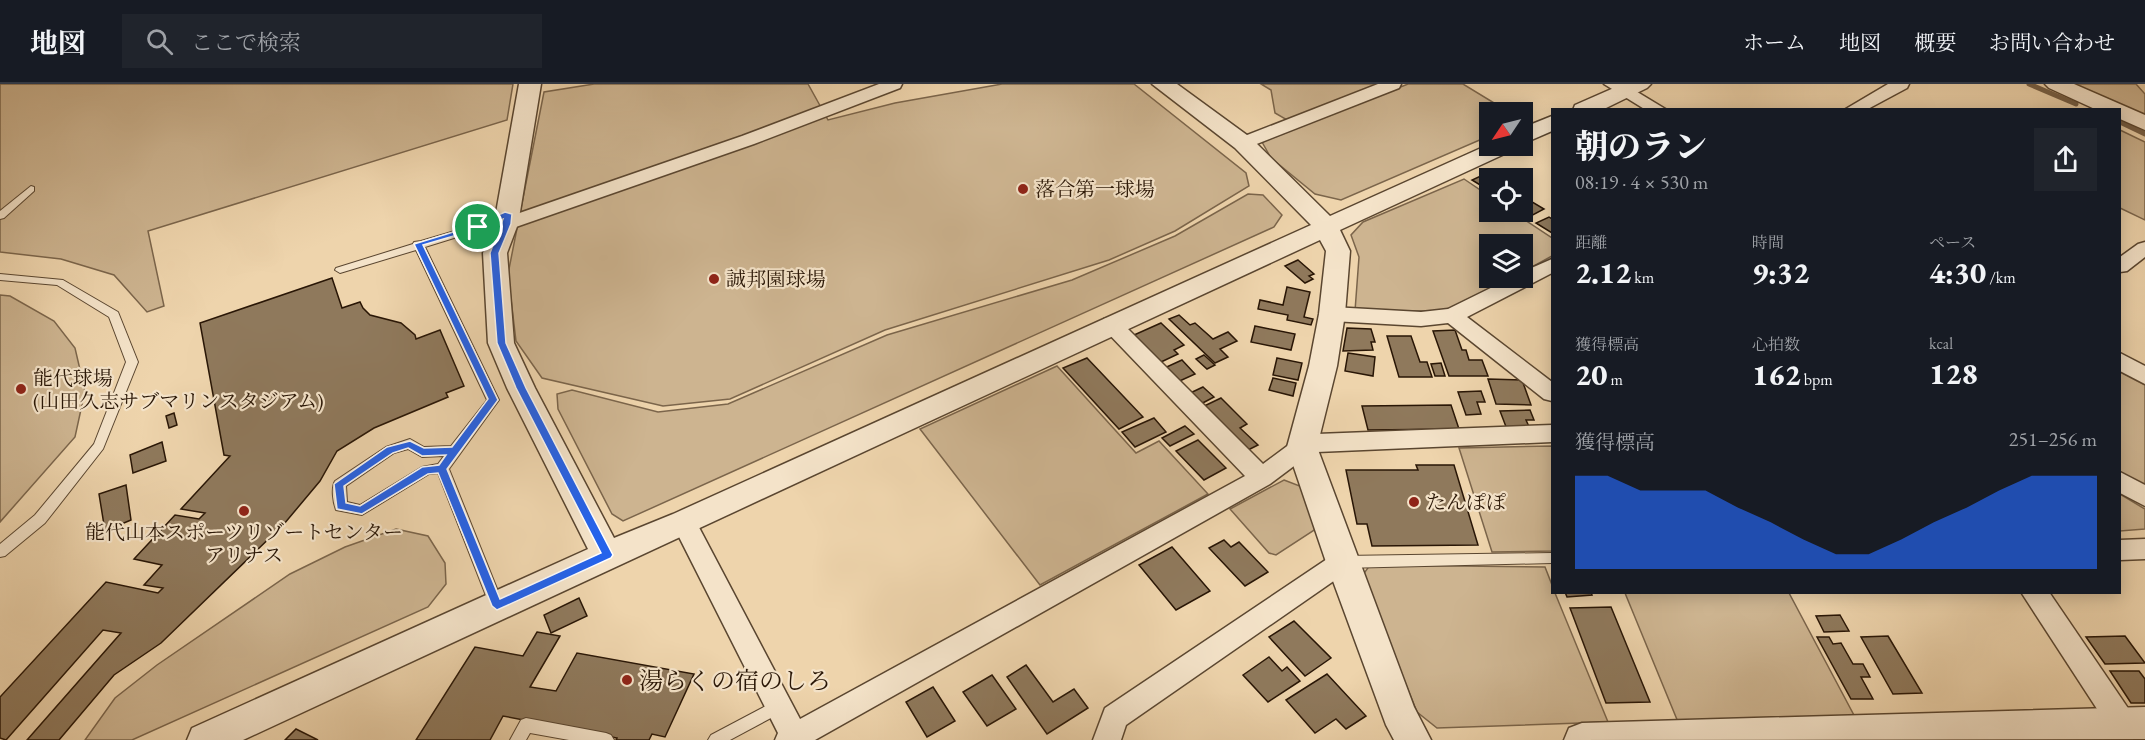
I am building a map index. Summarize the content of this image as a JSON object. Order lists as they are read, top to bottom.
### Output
{
  "places": [
    "落合第一球場",
    "誠邦園球場",
    "能代球場 (山田久志サブマリンスタジアム)",
    "たんぽぽ",
    "能代山本スポーツリゾートセンター アリナス",
    "湯らくの宿のしろ"
  ],
  "north": "bottom left",
  "page": {
    "header": "地図",
    "search": "ここで検索",
    "nav": [
      "ホーム",
      "地図",
      "概要",
      "お問い合わせ"
    ],
    "heading": ["朝のラン", "08:19 · 4 × 530 m"],
    "stats": [
      ["距離", "2.12 km"],
      ["時間", "9:32"],
      ["ペース", "4:30 /km"],
      ["獲得標高", "20 m"],
      ["心拍数", "162 bpm"],
      ["kcal", "128"]
    ],
    "chart": ["獲得標高", "251–256 m"]
  }
}
